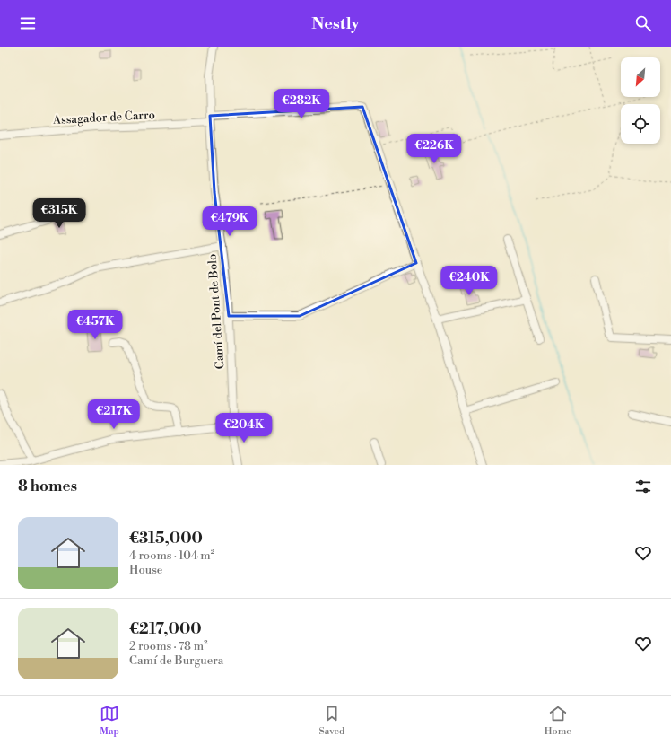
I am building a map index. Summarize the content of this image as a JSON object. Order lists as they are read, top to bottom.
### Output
{
  "streets": {
    "street": ["Assagador de Carro", "Camí del Pont de Bolo"]
  },
  "crossings": [
    ["Assagador de Carro", "Camí del Pont de Bolo"]
  ],
  "north": "bottom left",
  "page": {
    "header": "Nestly",
    "price": [
      "€282K",
      "€226K",
      "€315K",
      "€479K",
      "€240K",
      "€457K",
      "€217K",
      "€204K"
    ],
    "heading": "8 homes",
    "list": [
      {
        "name": "€315,000",
        "note": "4 rooms · 104 m² · House"
      },
      {
        "name": "€217,000",
        "note": "2 rooms · 78 m² · Camí de Burguera"
      }
    ],
    "tabs": ["Map", "Saved", "Home"]
  }
}
